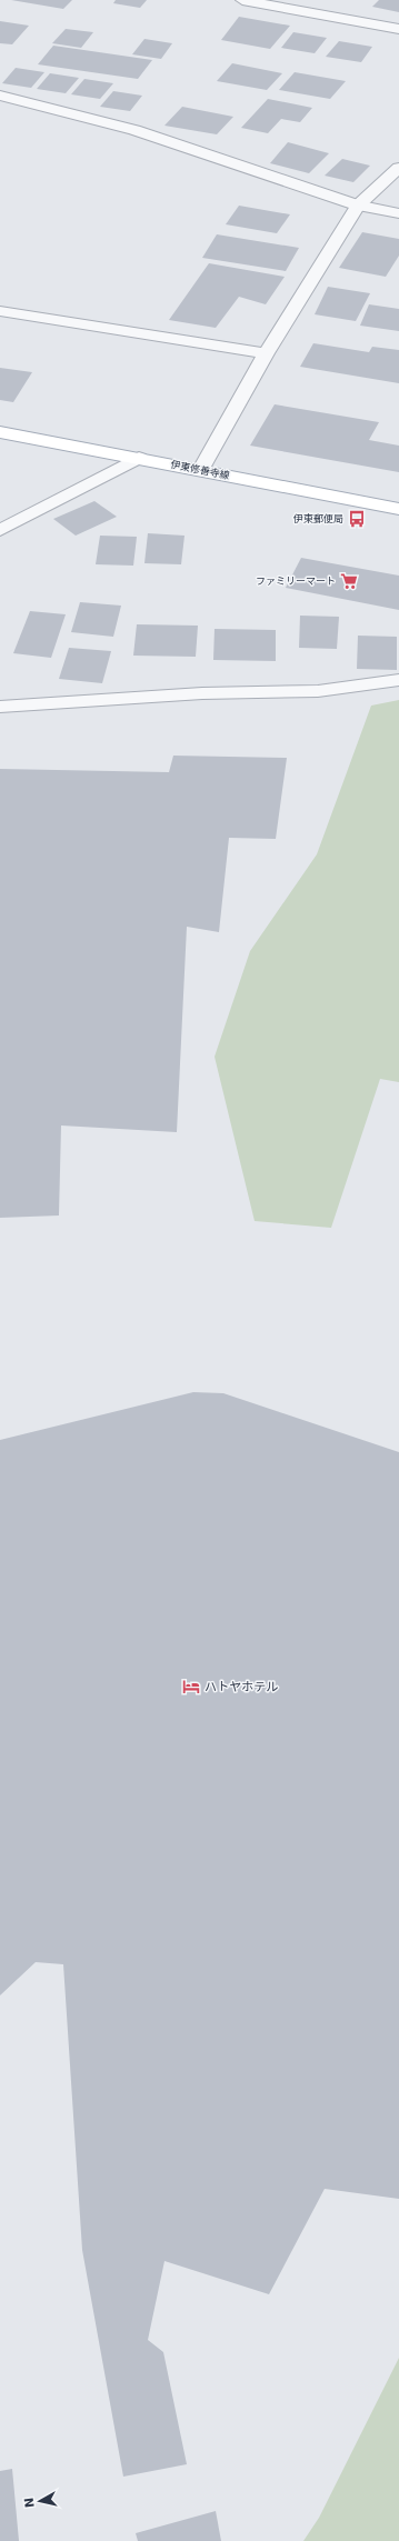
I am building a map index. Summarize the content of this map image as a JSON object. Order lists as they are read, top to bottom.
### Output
{
  "streets": {
    "main road": ["伊東修善寺線"]
  },
  "places": {
    "bus stop": ["伊東郵便局"],
    "supermarket": ["ファミリーマート"],
    "hotel": ["ハトヤホテル"]
  },
  "north": "left"
}
